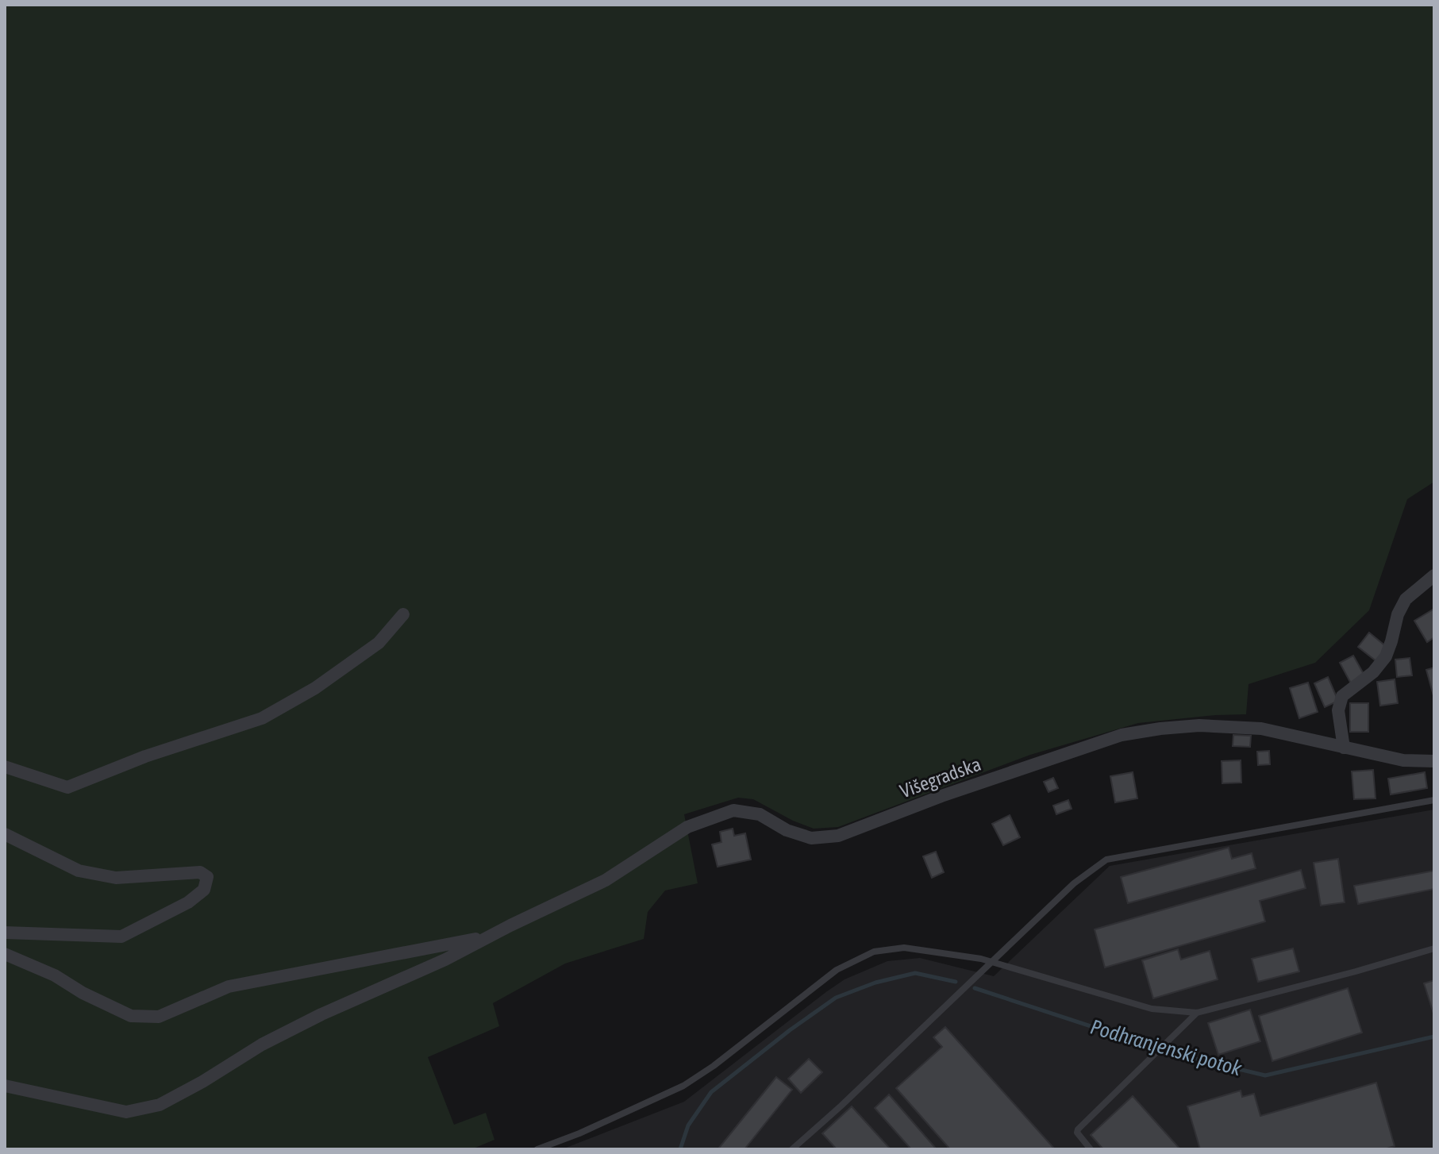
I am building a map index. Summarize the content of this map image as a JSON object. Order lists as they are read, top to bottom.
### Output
{
  "streets": {
    "street": ["Višegradska"]
  },
  "water": ["Podhranjenski potok"]
}
